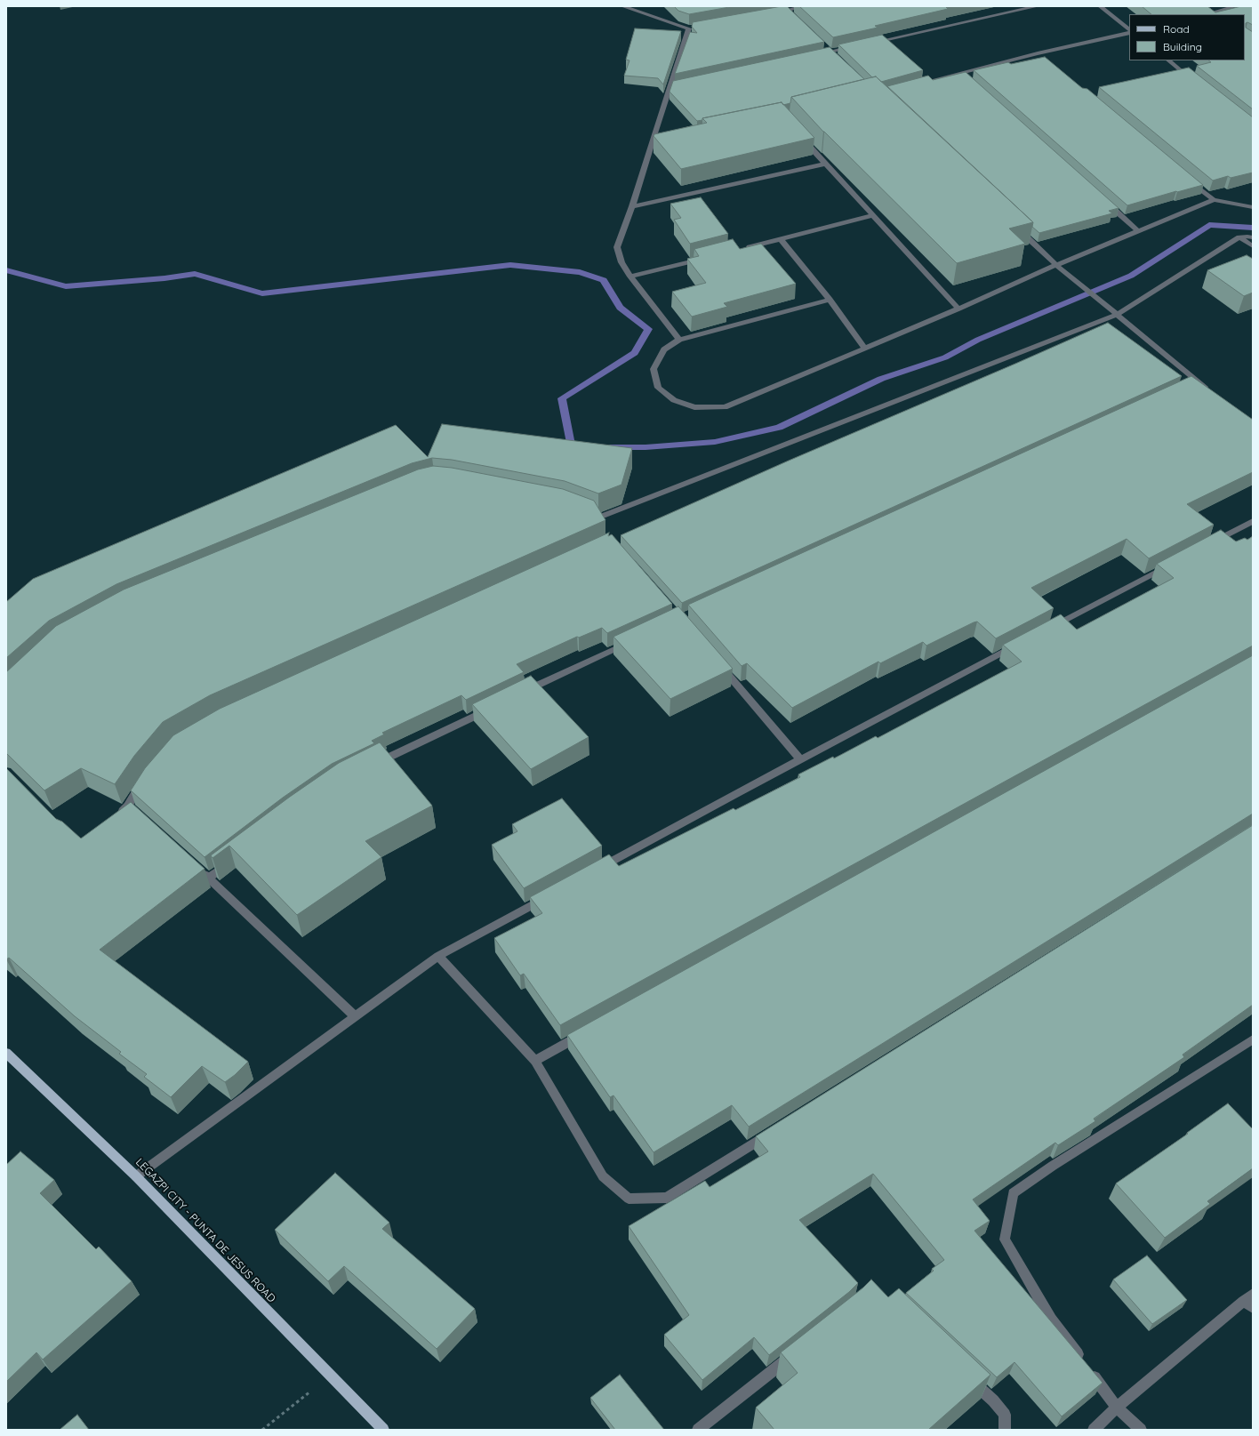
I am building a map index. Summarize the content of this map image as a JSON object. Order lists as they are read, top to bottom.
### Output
{
  "streets": {
    "main road": ["LEGAZPI CITY - PUNTA DE JESUS ROAD"]
  },
  "legend": ["Road", "Building"]
}
